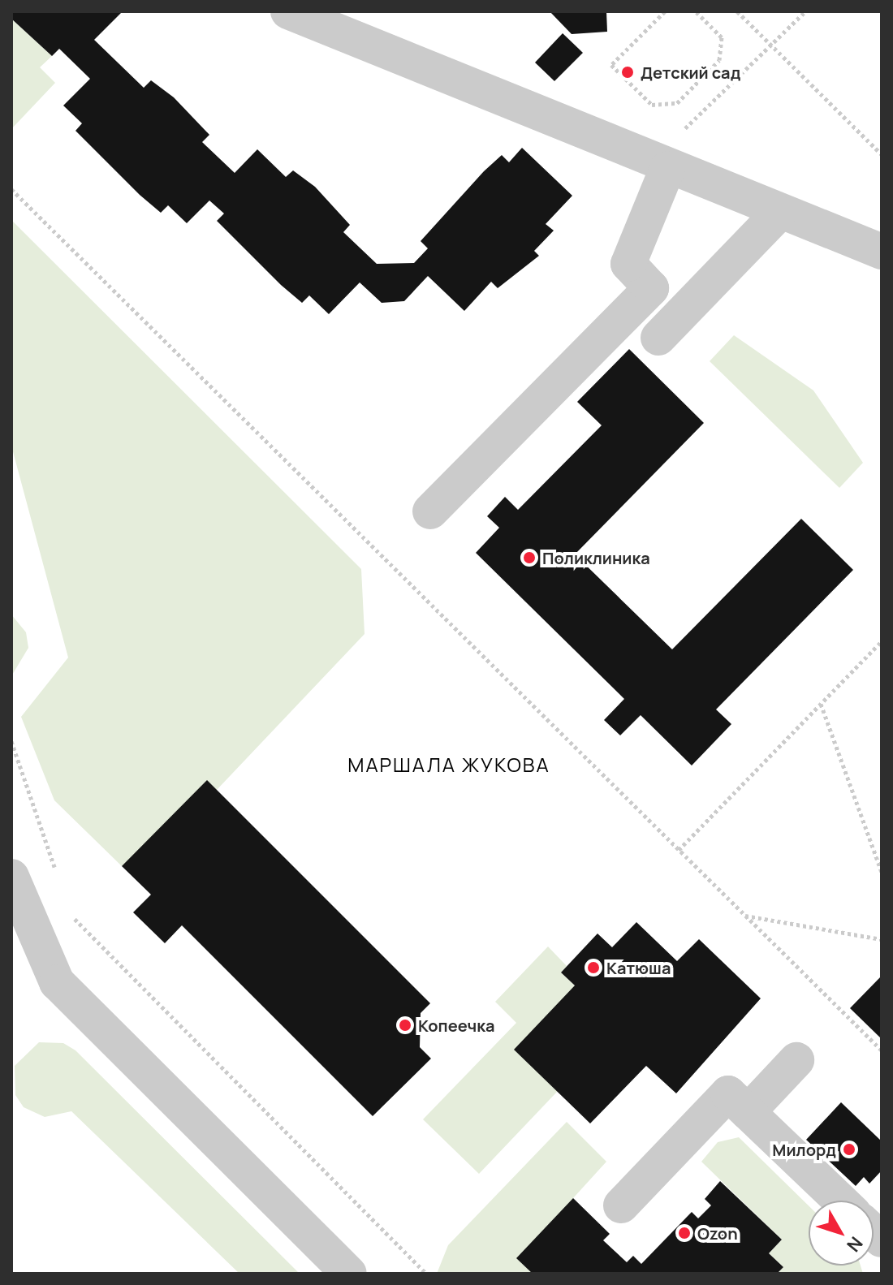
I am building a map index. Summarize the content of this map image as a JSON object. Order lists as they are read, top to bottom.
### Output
{
  "districts": ["МАРШАЛА ЖУКОВА"],
  "places": [
    "Детский сад",
    "Поликлиника",
    "Катюша",
    "Копеечка",
    "Милорд",
    "Ozon"
  ],
  "north": "bottom right"
}
